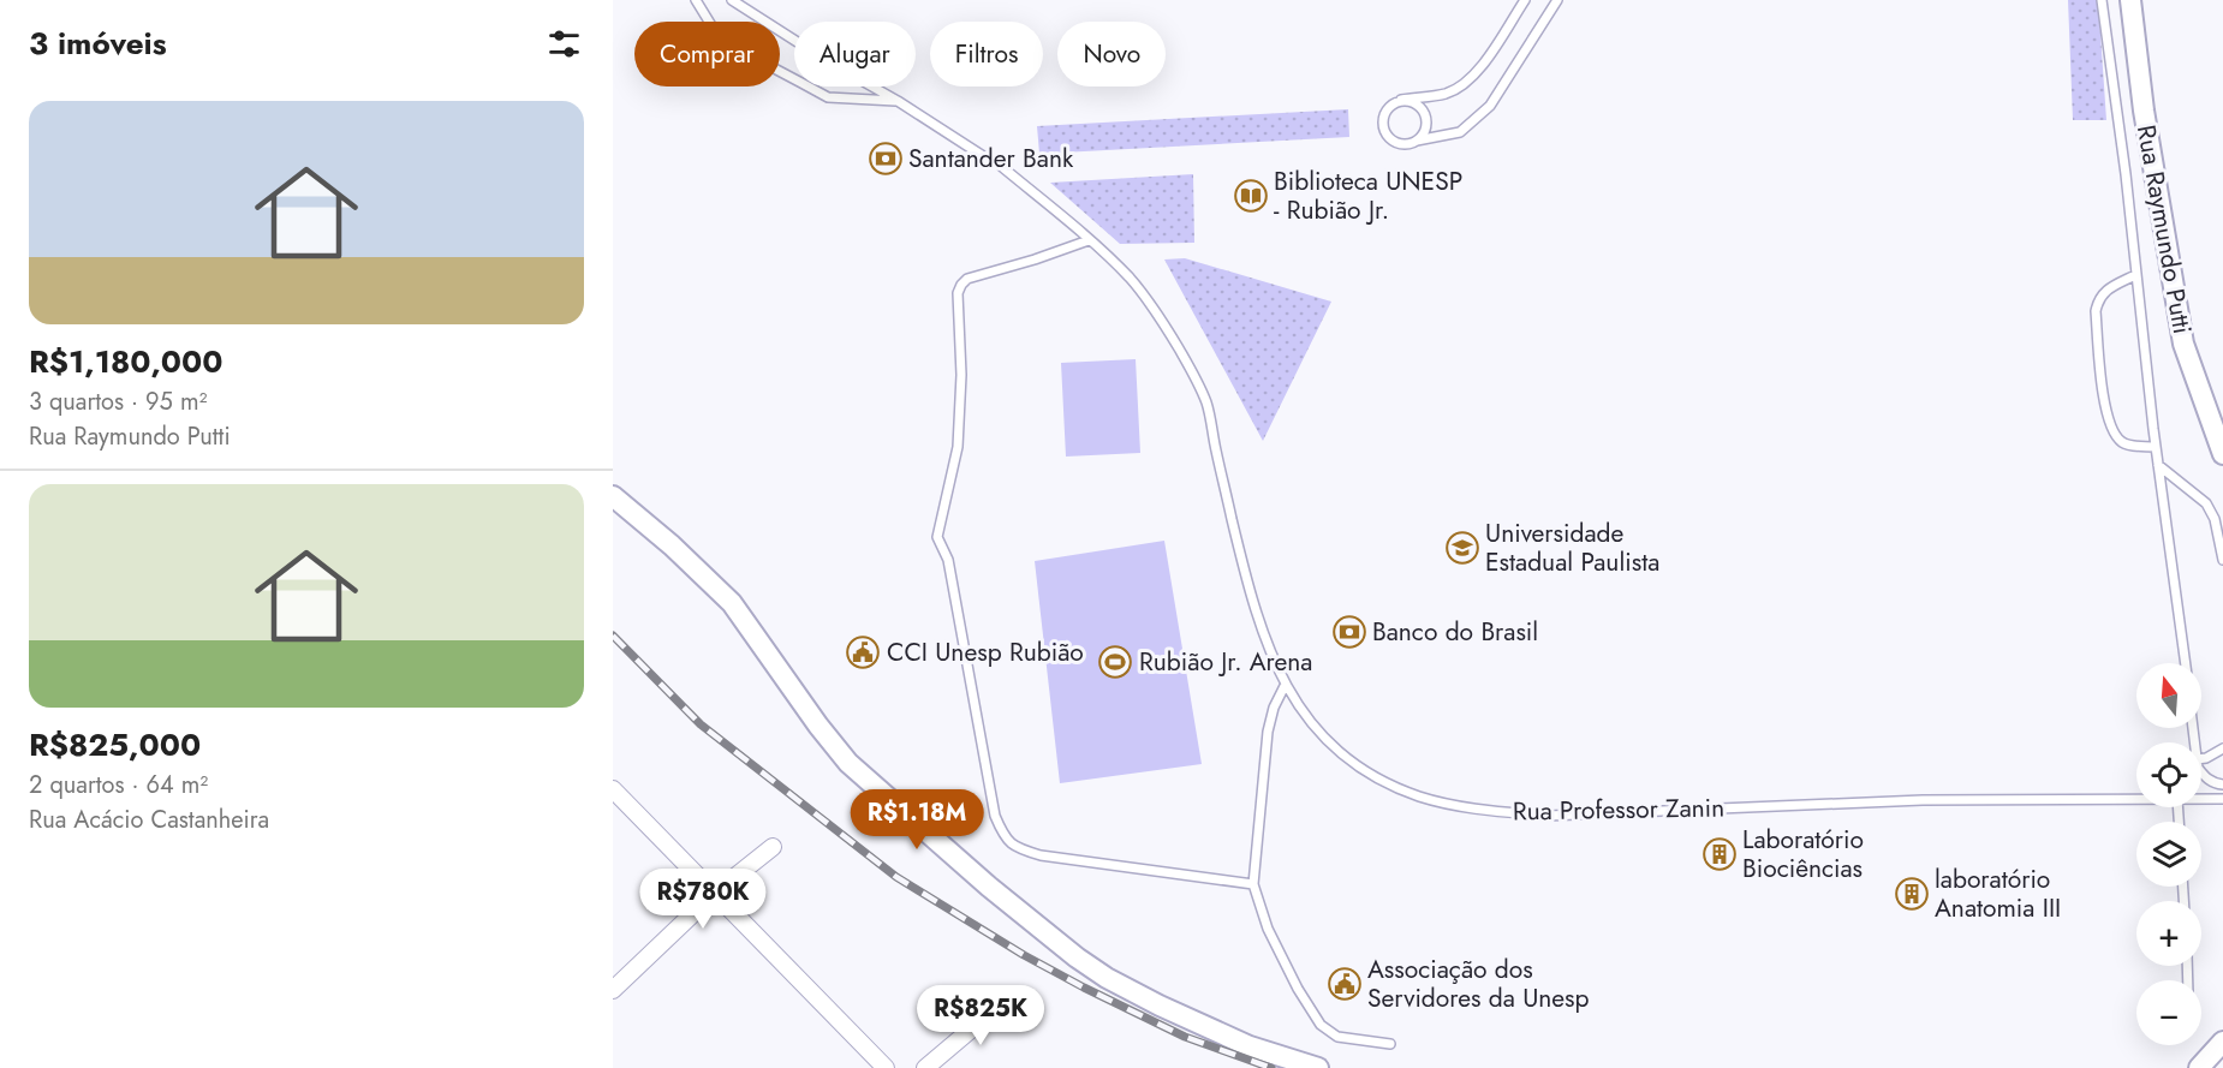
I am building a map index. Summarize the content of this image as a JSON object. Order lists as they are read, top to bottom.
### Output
{
  "streets": {
    "street": ["Rua Raymundo Putti"],
    "lane": ["Rua Professor Zanin"]
  },
  "places": {
    "bank": ["Santander Bank", "Banco do Brasil"],
    "library": ["Biblioteca UNESP - Rubião Jr."],
    "school or university": ["Universidade Estadual Paulista"],
    "public building": ["CCI Unesp Rubião", "Associação dos Servidores da Unesp"],
    "sports": ["Rubião Jr. Arena"],
    "building": ["Laboratório Biociências", "laboratório Anatomia III"]
  },
  "north": "top",
  "page": {
    "heading": "3 imóveis",
    "chip": [
      "Comprar",
      "Alugar",
      "Filtros",
      "Novo"
    ],
    "list": [
      {
        "name": "R$1,180,000",
        "note": "3 quartos · 95 m² · Rua Raymundo Putti"
      },
      {
        "name": "R$825,000",
        "note": "2 quartos · 64 m² · Rua Acácio Castanheira"
      }
    ],
    "map_buttons": ["+", "−"],
    "price": ["R$1.18M", "R$780K", "R$825K"]
  }
}
